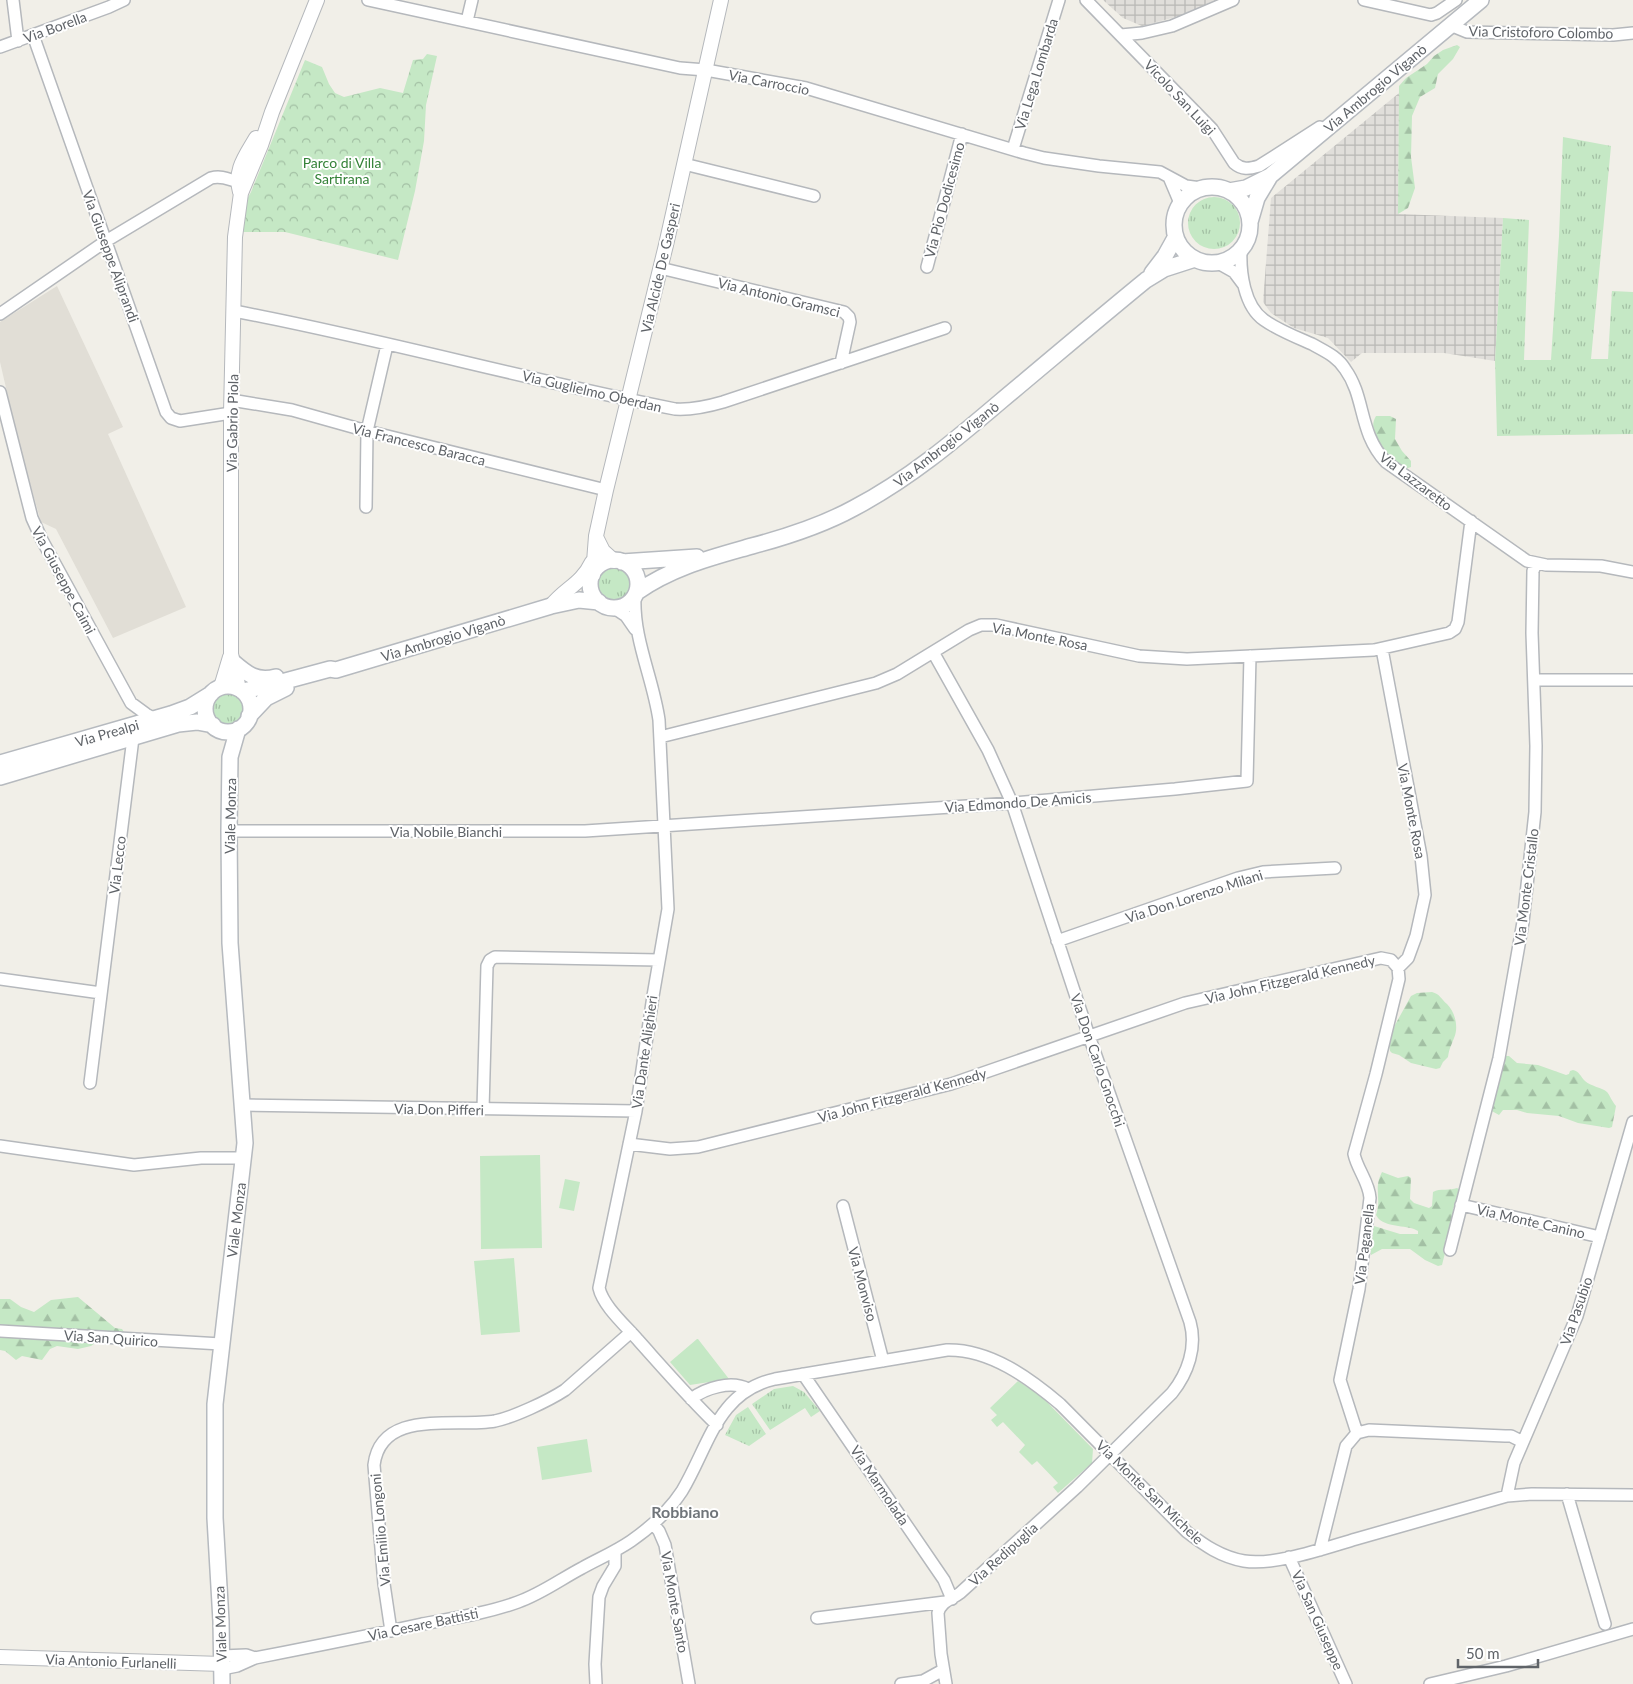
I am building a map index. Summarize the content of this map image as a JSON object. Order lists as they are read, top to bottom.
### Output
{
  "streets": {
    "main road": ["Via Ambrogio Viganò", "Via Prealpi", "Viale Monza"],
    "street": [
      "Via Borella",
      "Via Cristoforo Colombo",
      "Via Lega Lombarda",
      "Via Carroccio",
      "Vicolo San Luigi",
      "Via Pio Dodicesimo",
      "Via Giuseppe Aliprandi",
      "Via Alcide De Gasperi",
      "Via Antonio Gramsci",
      "Via Guglielmo Oberdan",
      "Via Gabrio Piola",
      "Via Francesco Baracca",
      "Via Lazzaretto",
      "Via Giuseppe Caimi",
      "Via Monte Rosa",
      "Via Edmondo De Amicis",
      "Via Nobile Bianchi",
      "Via Lecco",
      "Via Monte Cristallo",
      "Via Don Lorenzo Milani",
      "Via John Fitzgerald Kennedy",
      "Via Dante Alighieri",
      "Via Don Carlo Gnocchi",
      "Via Don Pifferi",
      "Via Monte Canino",
      "Via Paganella",
      "Via Monviso",
      "Via Pasubio",
      "Via San Quirico",
      "Via Marmolada",
      "Via Monte San Michele",
      "Via Emilio Longoni",
      "Via Redipuglia",
      "Via Monte Santo",
      "Via San Giuseppe",
      "Via Cesare Battisti",
      "Via Antonio Furlanelli"
    ]
  },
  "crossings": [
    ["Via Borella", "Via Giuseppe Aliprandi"],
    ["Via Cristoforo Colombo", "Via Ambrogio Viganò"],
    ["Via Lega Lombarda", "Via Carroccio"],
    ["Via Carroccio", "Via Ambrogio Viganò"],
    ["Via Carroccio", "Via Pio Dodicesimo"],
    ["Via Carroccio", "Via Alcide De Gasperi"],
    ["Via Carroccio", "Via Lazzaretto"],
    ["Via Ambrogio Viganò", "Vicolo San Luigi"],
    ["Via Ambrogio Viganò", "Via Alcide De Gasperi"],
    ["Via Ambrogio Viganò", "Via Gabrio Piola"],
    ["Via Ambrogio Viganò", "Via Lazzaretto"],
    ["Via Ambrogio Viganò", "Via Prealpi"],
    ["Via Ambrogio Viganò", "Viale Monza"],
    ["Via Ambrogio Viganò", "Via Dante Alighieri"],
    ["Via Giuseppe Aliprandi", "Via Gabrio Piola"],
    ["Via Giuseppe Aliprandi", "Via Francesco Baracca"],
    ["Via Alcide De Gasperi", "Via Antonio Gramsci"],
    ["Via Alcide De Gasperi", "Via Guglielmo Oberdan"],
    ["Via Alcide De Gasperi", "Via Francesco Baracca"],
    ["Via Alcide De Gasperi", "Via Dante Alighieri"],
    ["Via Antonio Gramsci", "Via Guglielmo Oberdan"],
    ["Via Guglielmo Oberdan", "Via Gabrio Piola"],
    ["Via Gabrio Piola", "Via Francesco Baracca"],
    ["Via Gabrio Piola", "Via Prealpi"],
    ["Via Gabrio Piola", "Viale Monza"],
    ["Via Lazzaretto", "Via Monte Rosa"],
    ["Via Lazzaretto", "Via Monte Cristallo"],
    ["Via Giuseppe Caimi", "Via Lecco"],
    ["Via Monte Rosa", "Via Edmondo De Amicis"],
    ["Via Monte Rosa", "Via John Fitzgerald Kennedy"],
    ["Via Monte Rosa", "Via Dante Alighieri"],
    ["Via Monte Rosa", "Via Don Carlo Gnocchi"],
    ["Via Monte Rosa", "Via Paganella"],
    ["Via Prealpi", "Viale Monza"],
    ["Via Prealpi", "Via Lecco"],
    ["Via Edmondo De Amicis", "Via Nobile Bianchi"],
    ["Via Edmondo De Amicis", "Via Dante Alighieri"],
    ["Via Edmondo De Amicis", "Via Don Carlo Gnocchi"],
    ["Viale Monza", "Via Nobile Bianchi"],
    ["Viale Monza", "Via Don Pifferi"],
    ["Viale Monza", "Via San Quirico"],
    ["Viale Monza", "Via Cesare Battisti"],
    ["Viale Monza", "Via Antonio Furlanelli"],
    ["Via Nobile Bianchi", "Via Dante Alighieri"],
    ["Via Monte Cristallo", "Via Monte Canino"],
    ["Via Don Lorenzo Milani", "Via Don Carlo Gnocchi"],
    ["Via John Fitzgerald Kennedy", "Via Dante Alighieri"],
    ["Via John Fitzgerald Kennedy", "Via Don Carlo Gnocchi"],
    ["Via John Fitzgerald Kennedy", "Via Paganella"],
    ["Via Dante Alighieri", "Via Don Pifferi"],
    ["Via Dante Alighieri", "Via Monte San Michele"],
    ["Via Dante Alighieri", "Via Emilio Longoni"],
    ["Via Don Carlo Gnocchi", "Via Monte San Michele"],
    ["Via Don Carlo Gnocchi", "Via Redipuglia"],
    ["Via Monte Canino", "Via Pasubio"],
    ["Via Monviso", "Via Monte San Michele"],
    ["Via Pasubio", "Via Monte San Michele"],
    ["Via Marmolada", "Via Monte San Michele"],
    ["Via Marmolada", "Via Redipuglia"],
    ["Via Monte San Michele", "Via Redipuglia"],
    ["Via Monte San Michele", "Via Monte Santo"],
    ["Via Monte San Michele", "Via San Giuseppe"],
    ["Via Monte San Michele", "Via Cesare Battisti"],
    ["Via Emilio Longoni", "Via Cesare Battisti"],
    ["Via Monte Santo", "Via Cesare Battisti"],
    ["Via Cesare Battisti", "Via Antonio Furlanelli"]
  ],
  "districts": ["Robbiano"],
  "parks": ["Parco di Villa Sartirana"],
  "scale_bar": "50 m"
}
